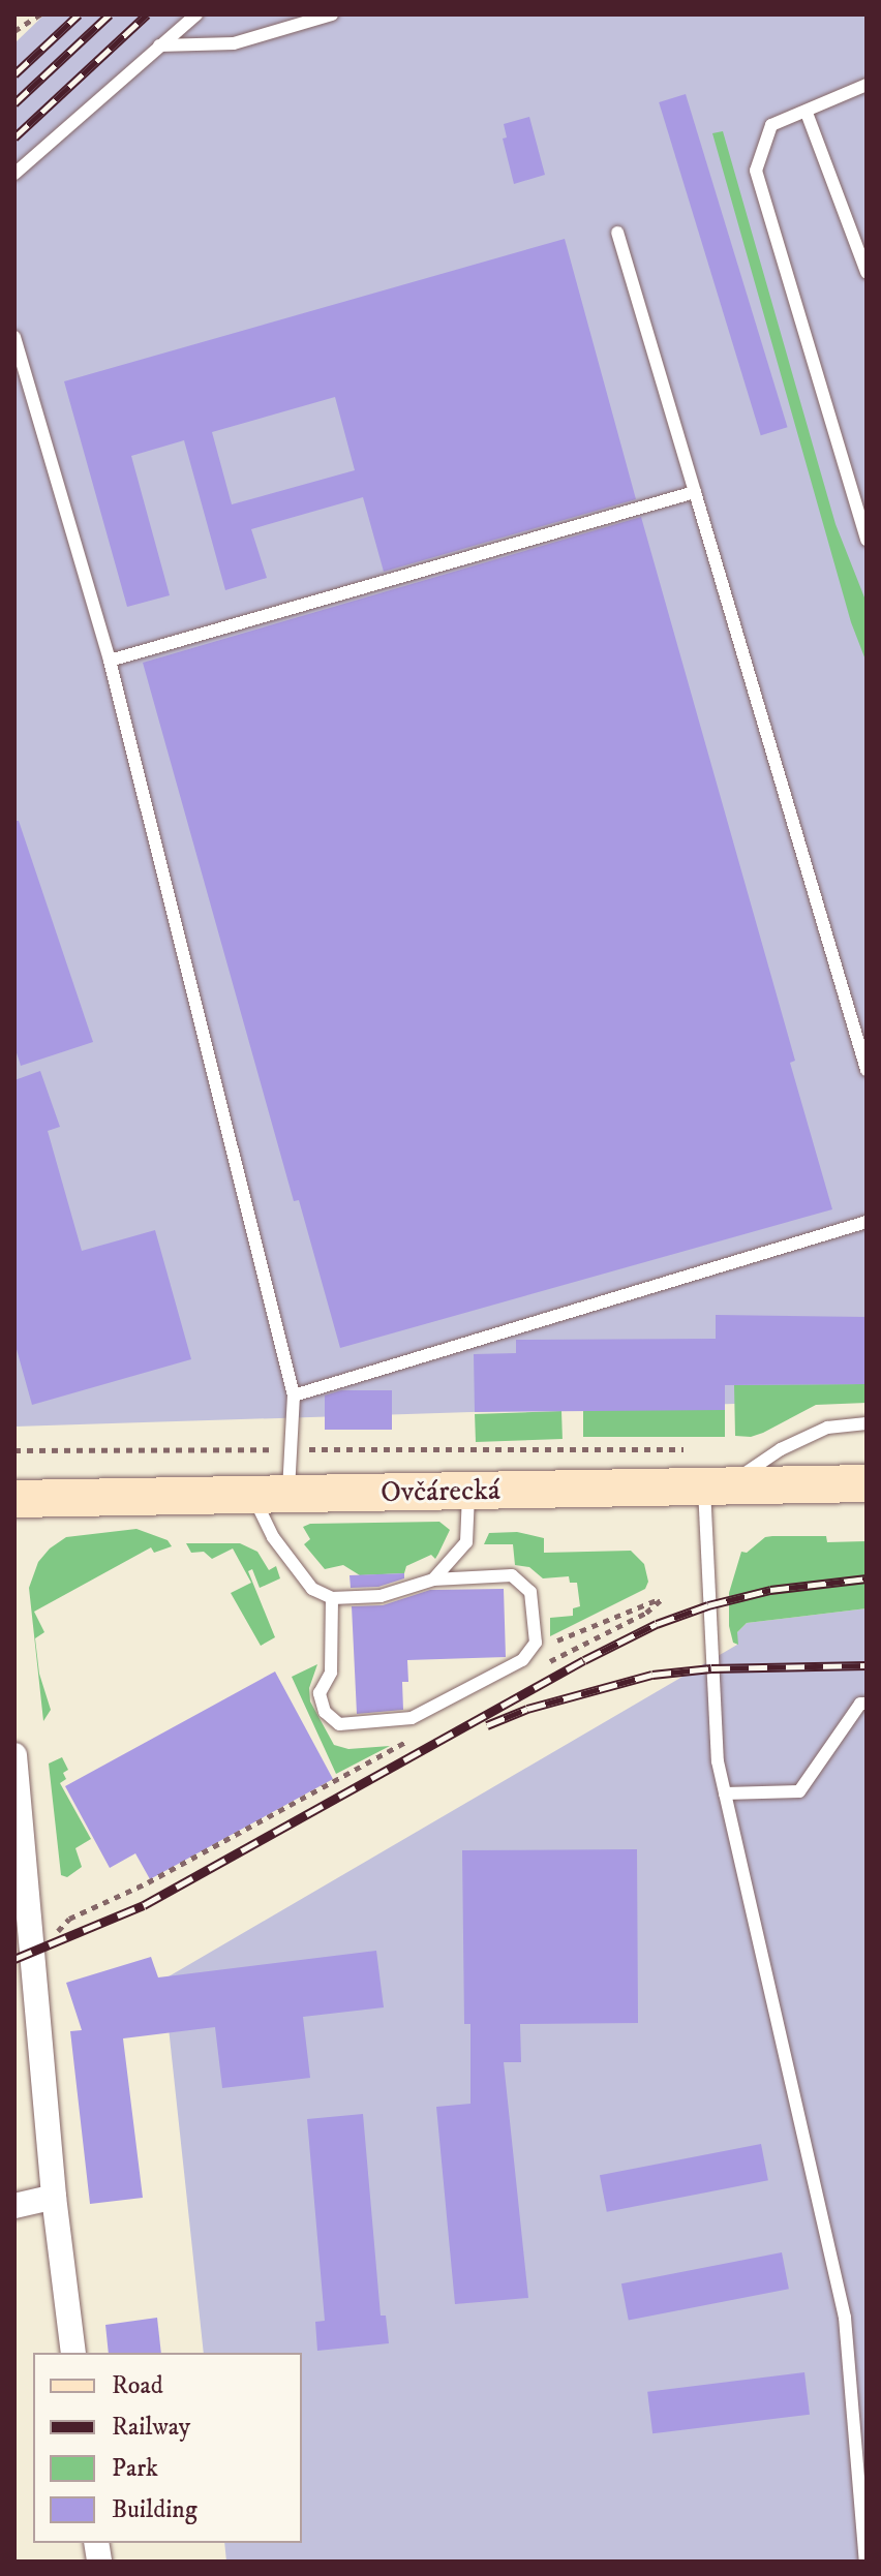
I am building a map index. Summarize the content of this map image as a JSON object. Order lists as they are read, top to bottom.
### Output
{
  "streets": {
    "main road": ["Ovčárecká"]
  },
  "legend": [
    "Road",
    "Railway",
    "Park",
    "Building"
  ]
}
